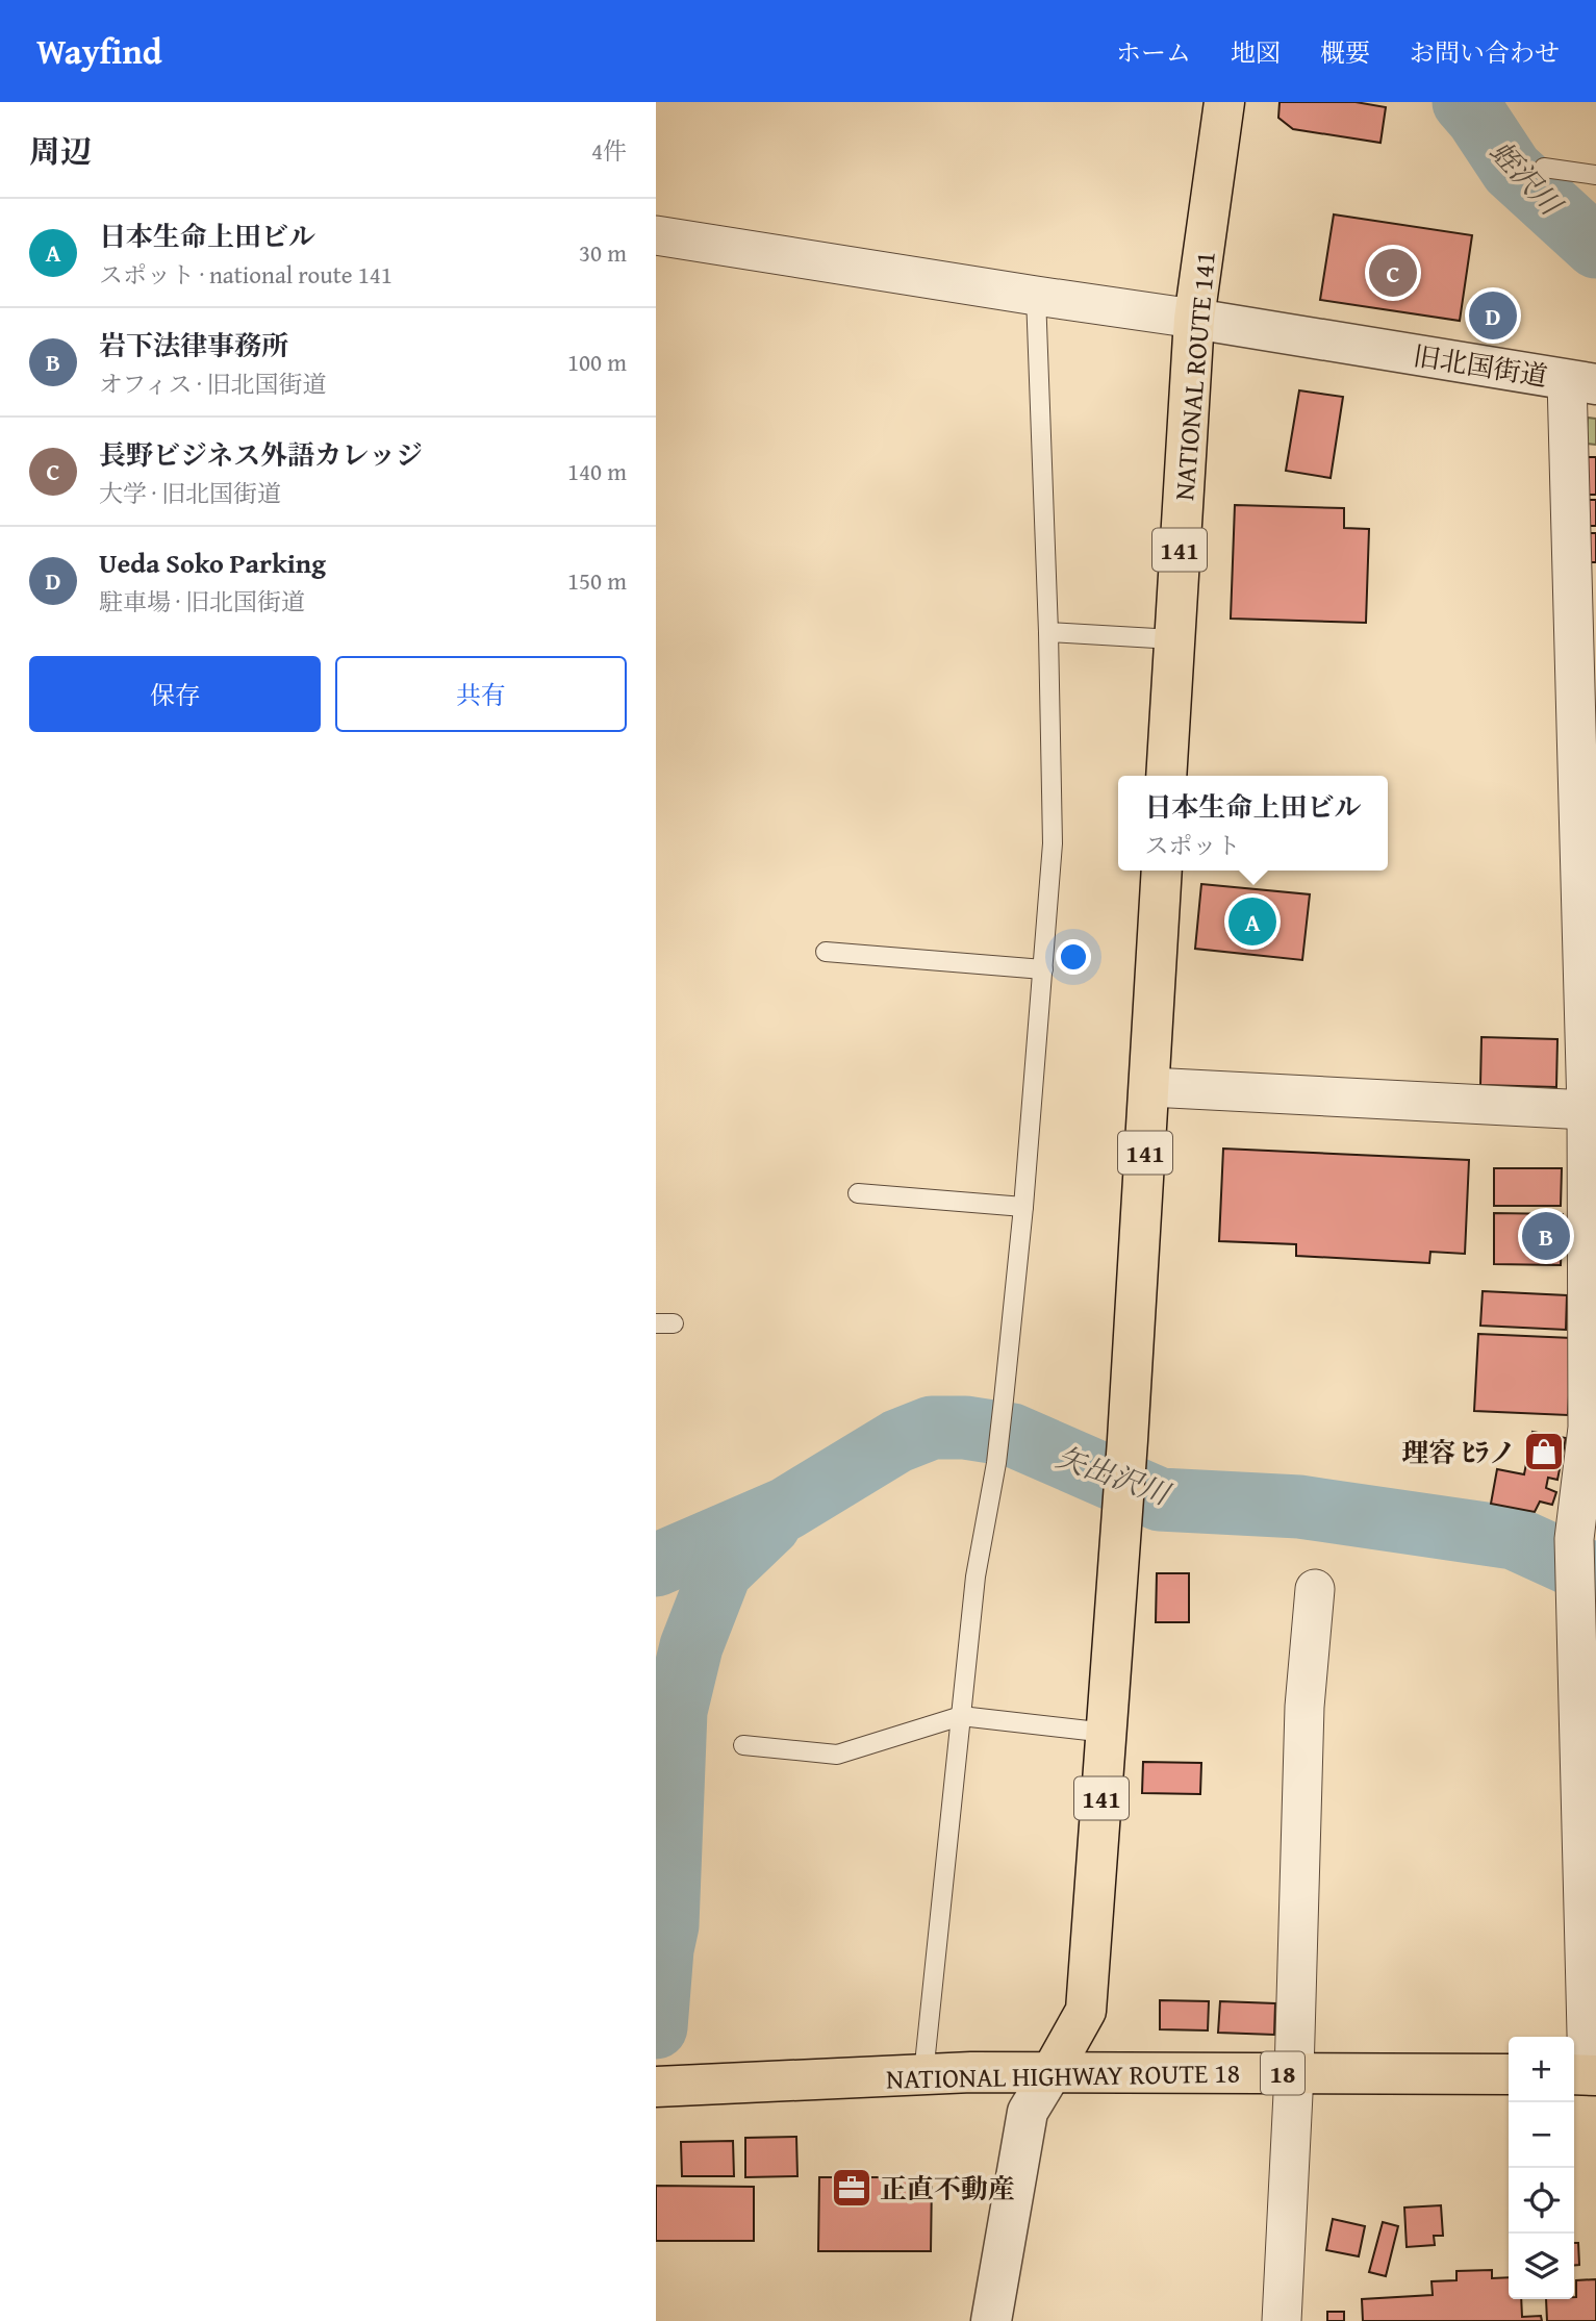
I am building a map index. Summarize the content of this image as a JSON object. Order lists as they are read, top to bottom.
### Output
{
  "streets": {
    "highway": [
      "NATIONAL ROUTE 141",
      "141",
      "18",
      "NATIONAL HIGHWAY ROUTE 18"
    ],
    "street": ["旧北国街道"]
  },
  "crossings": [
    ["旧北国街道", "NATIONAL ROUTE 141"],
    ["141", "NATIONAL HIGHWAY ROUTE 18"]
  ],
  "water": ["蛭沢川", "矢出沢川"],
  "places": {
    "shop": ["理容 ﾋﾗノ"],
    "office": ["正直不動産"]
  },
  "page": {
    "header": "Wayfind",
    "nav": [
      "ホーム",
      "地図",
      "概要",
      "お問い合わせ"
    ],
    "heading": ["周辺", "4件"],
    "list": [
      {
        "mark": "A",
        "name": "日本生命上田ビル",
        "note": "スポット · national route 141",
        "value": "30 m"
      },
      {
        "mark": "B",
        "name": "岩下法律事務所",
        "note": "オフィス · 旧北国街道",
        "value": "100 m"
      },
      {
        "mark": "C",
        "name": "長野ビジネス外語カレッジ",
        "note": "大学 · 旧北国街道",
        "value": "140 m"
      },
      {
        "mark": "D",
        "name": "Ueda Soko Parking",
        "note": "駐車場 · 旧北国街道",
        "value": "150 m"
      }
    ],
    "pins": [
      "C",
      "D",
      "A",
      "B"
    ],
    "buttons": ["保存", "共有"],
    "popup": ["日本生命上田ビル", "スポット"],
    "map_buttons": ["+", "−"]
  }
}
